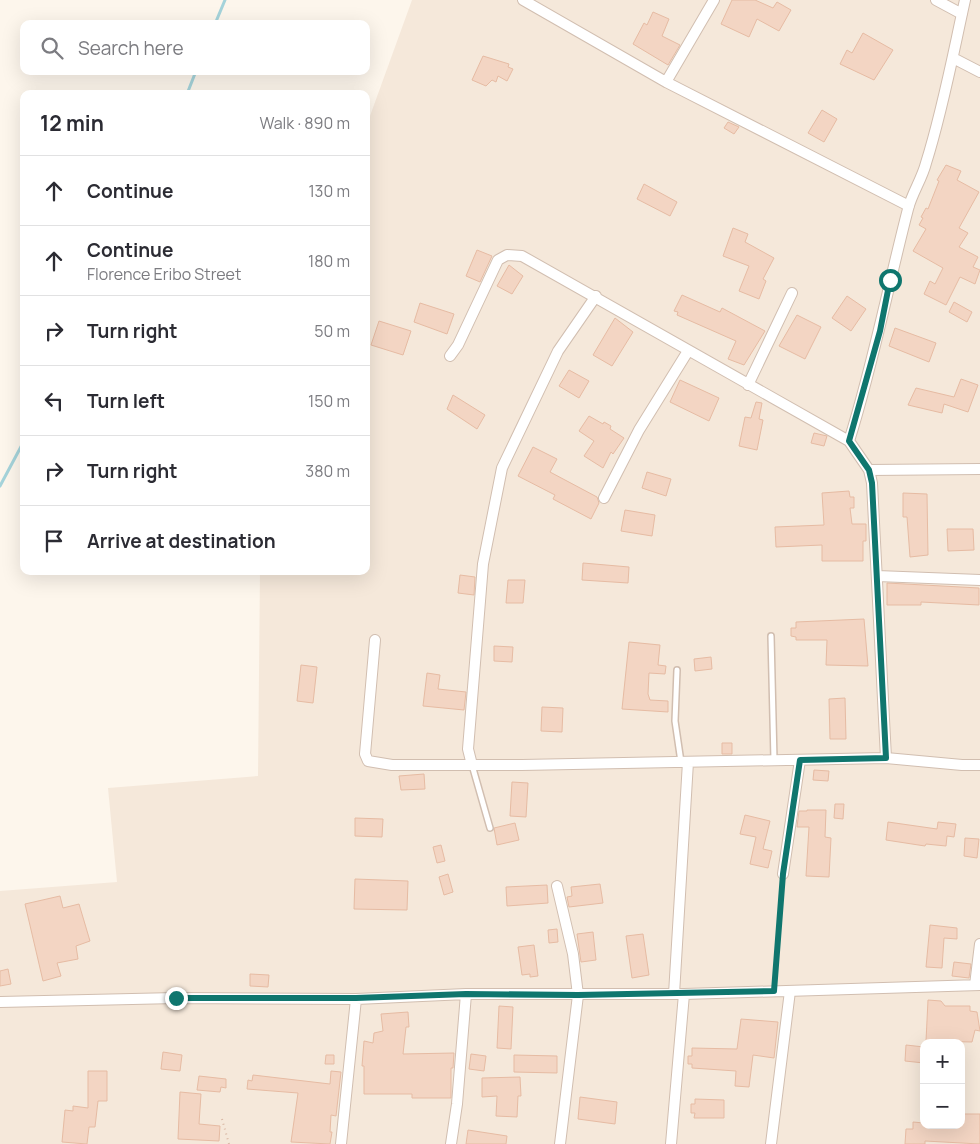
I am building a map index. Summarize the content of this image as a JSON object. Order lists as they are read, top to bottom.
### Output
{
  "page": {
    "search": "Search here",
    "heading": ["12 min", "Walk · 890 m"],
    "list": [
      ["Continue", "130 m"],
      ["Continue", "Florence Eribo Street", "180 m"],
      ["Turn right", "50 m"],
      ["Turn left", "150 m"],
      ["Turn right", "380 m"],
      "Arrive at destination"
    ],
    "map_buttons": ["+", "−"]
  }
}
